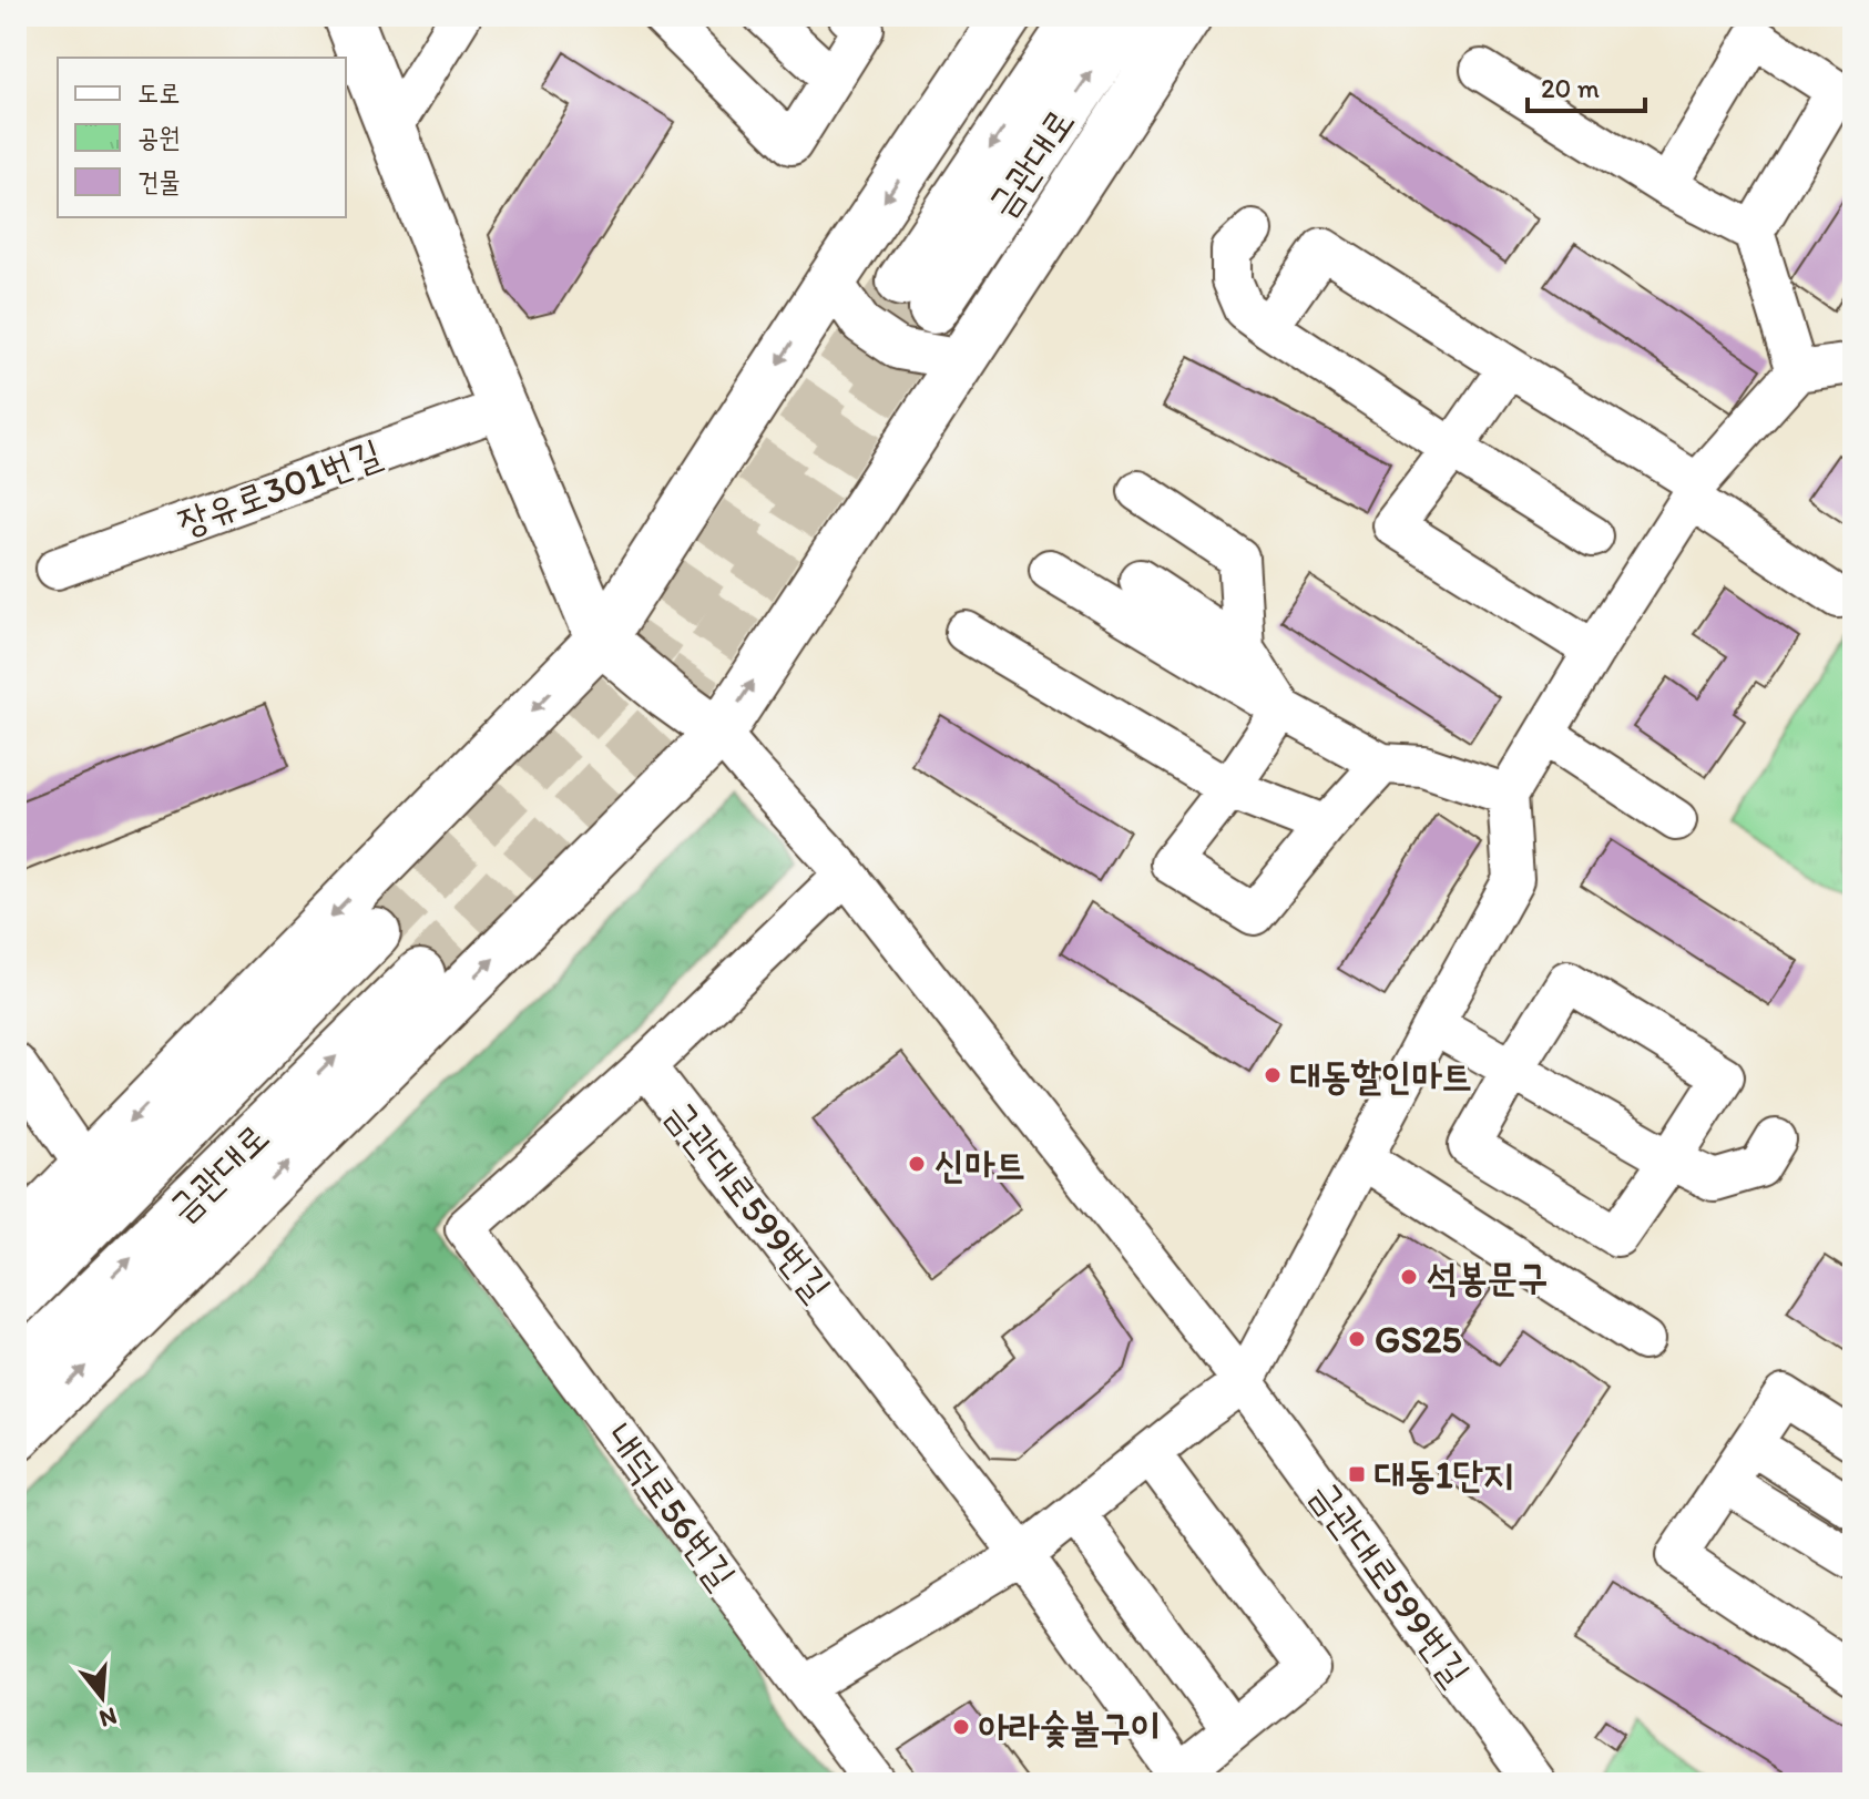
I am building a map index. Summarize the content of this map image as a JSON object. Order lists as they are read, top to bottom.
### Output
{
  "streets": {
    "main road": ["금관대로"],
    "street": ["장유로301번길", "금관대로599번길", "내덕로56번길"]
  },
  "crossings": [
    ["금관대로599번길", "내덕로56번길"]
  ],
  "places": {
    "other": [
      "대동할인마트",
      "신마트",
      "석봉문구",
      "GS25",
      "아라숯불구이"
    ],
    "transit": ["대동1단지"]
  },
  "legend": ["도로", "공원", "건물"],
  "scale_bar": "20 m",
  "north": "bottom"
}
